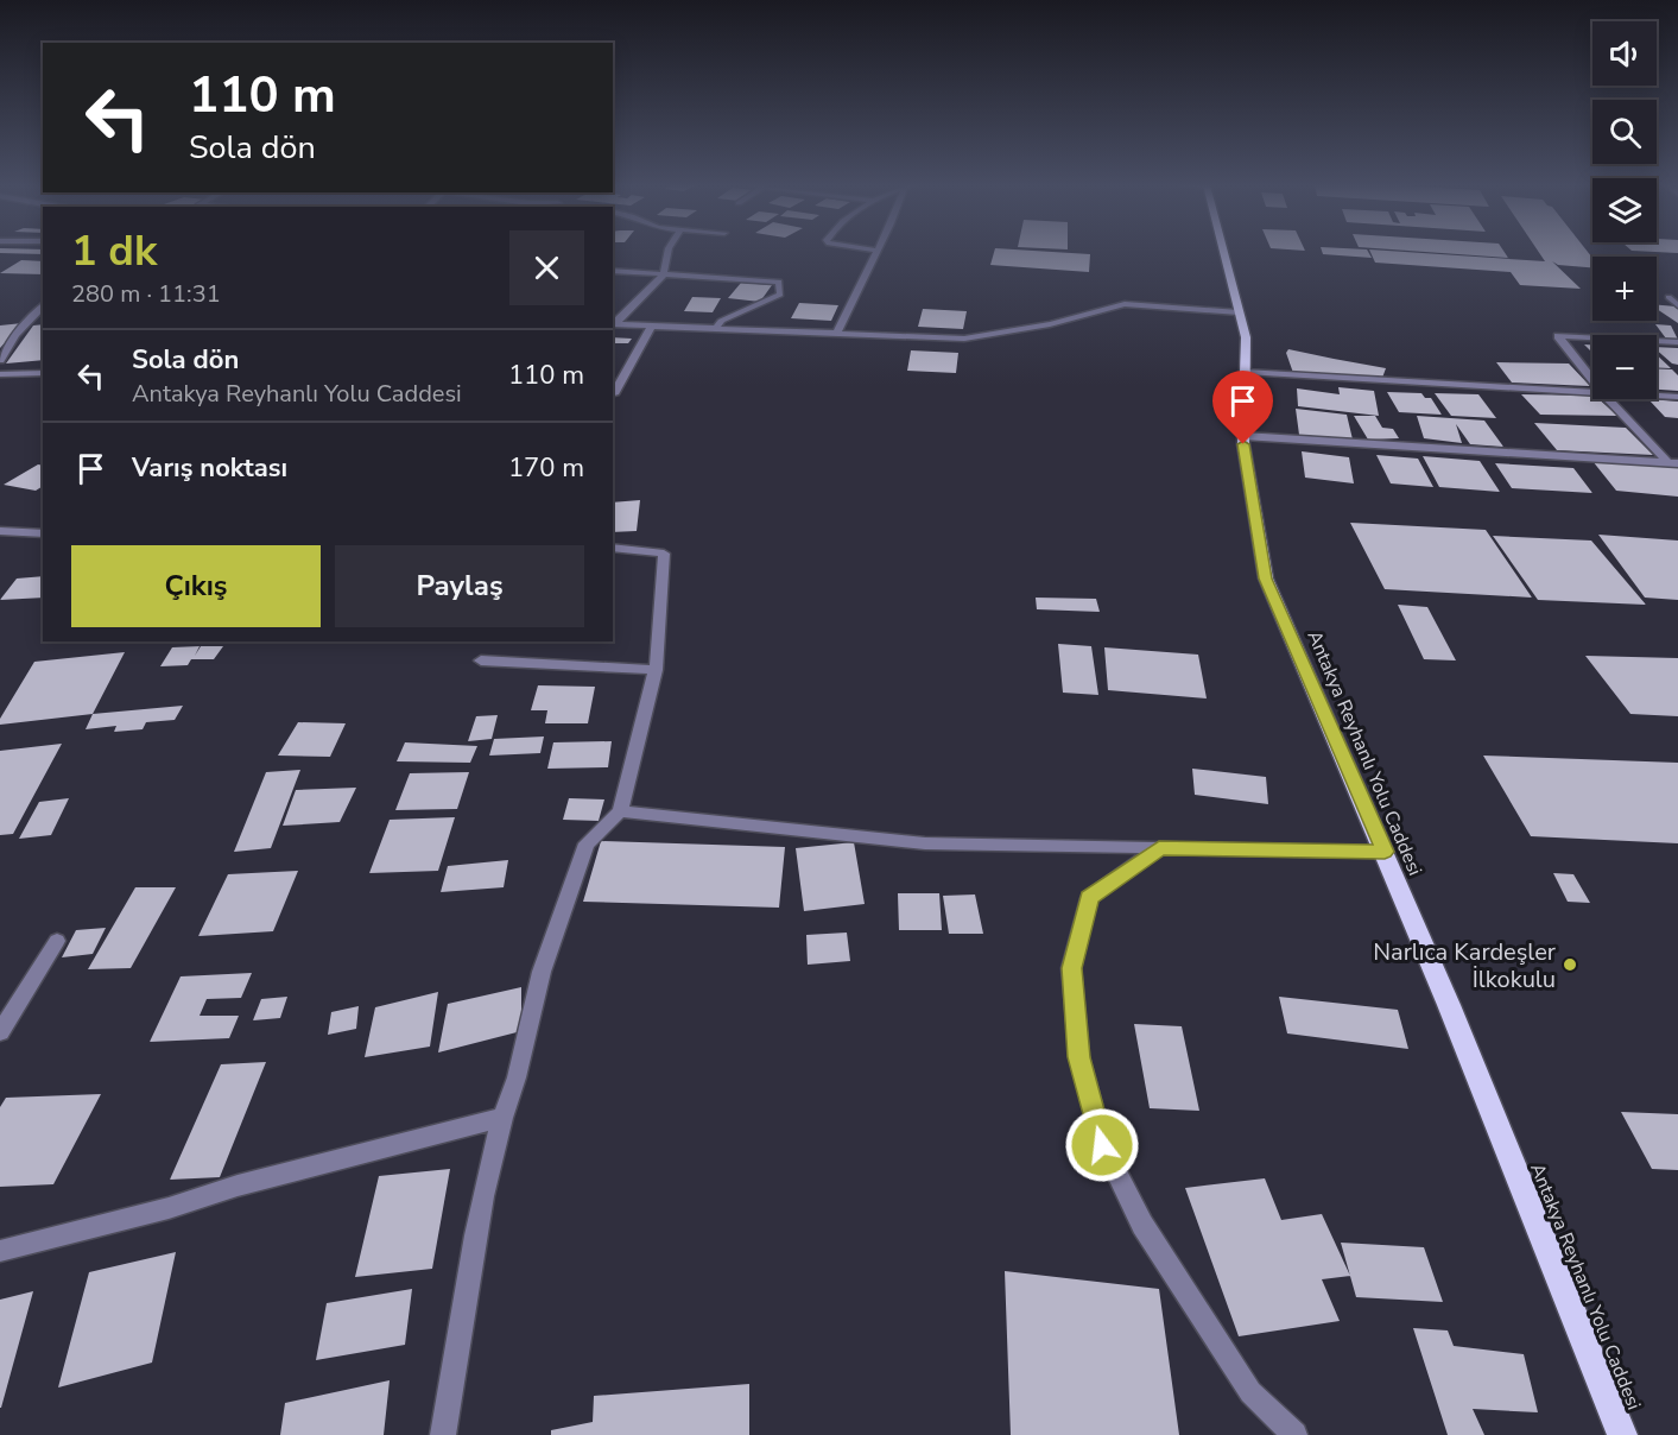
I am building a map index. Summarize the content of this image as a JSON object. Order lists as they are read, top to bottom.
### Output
{
  "streets": {
    "main road": ["Antakya Reyhanlı Yolu Caddesi"]
  },
  "places": ["Narlıca Kardeşler İlkokulu"],
  "page": {
    "map_buttons": ["+", "−"],
    "turn": ["110 m", "Sola dön"],
    "heading": ["1 dk", "280 m · 11:31"],
    "list": [
      {
        "name": "Sola dön",
        "note": "Antakya Reyhanlı Yolu Caddesi",
        "value": "110 m"
      },
      {
        "name": "Varış noktası",
        "value": "170 m"
      }
    ],
    "buttons": ["Çıkış", "Paylaş"]
  }
}
